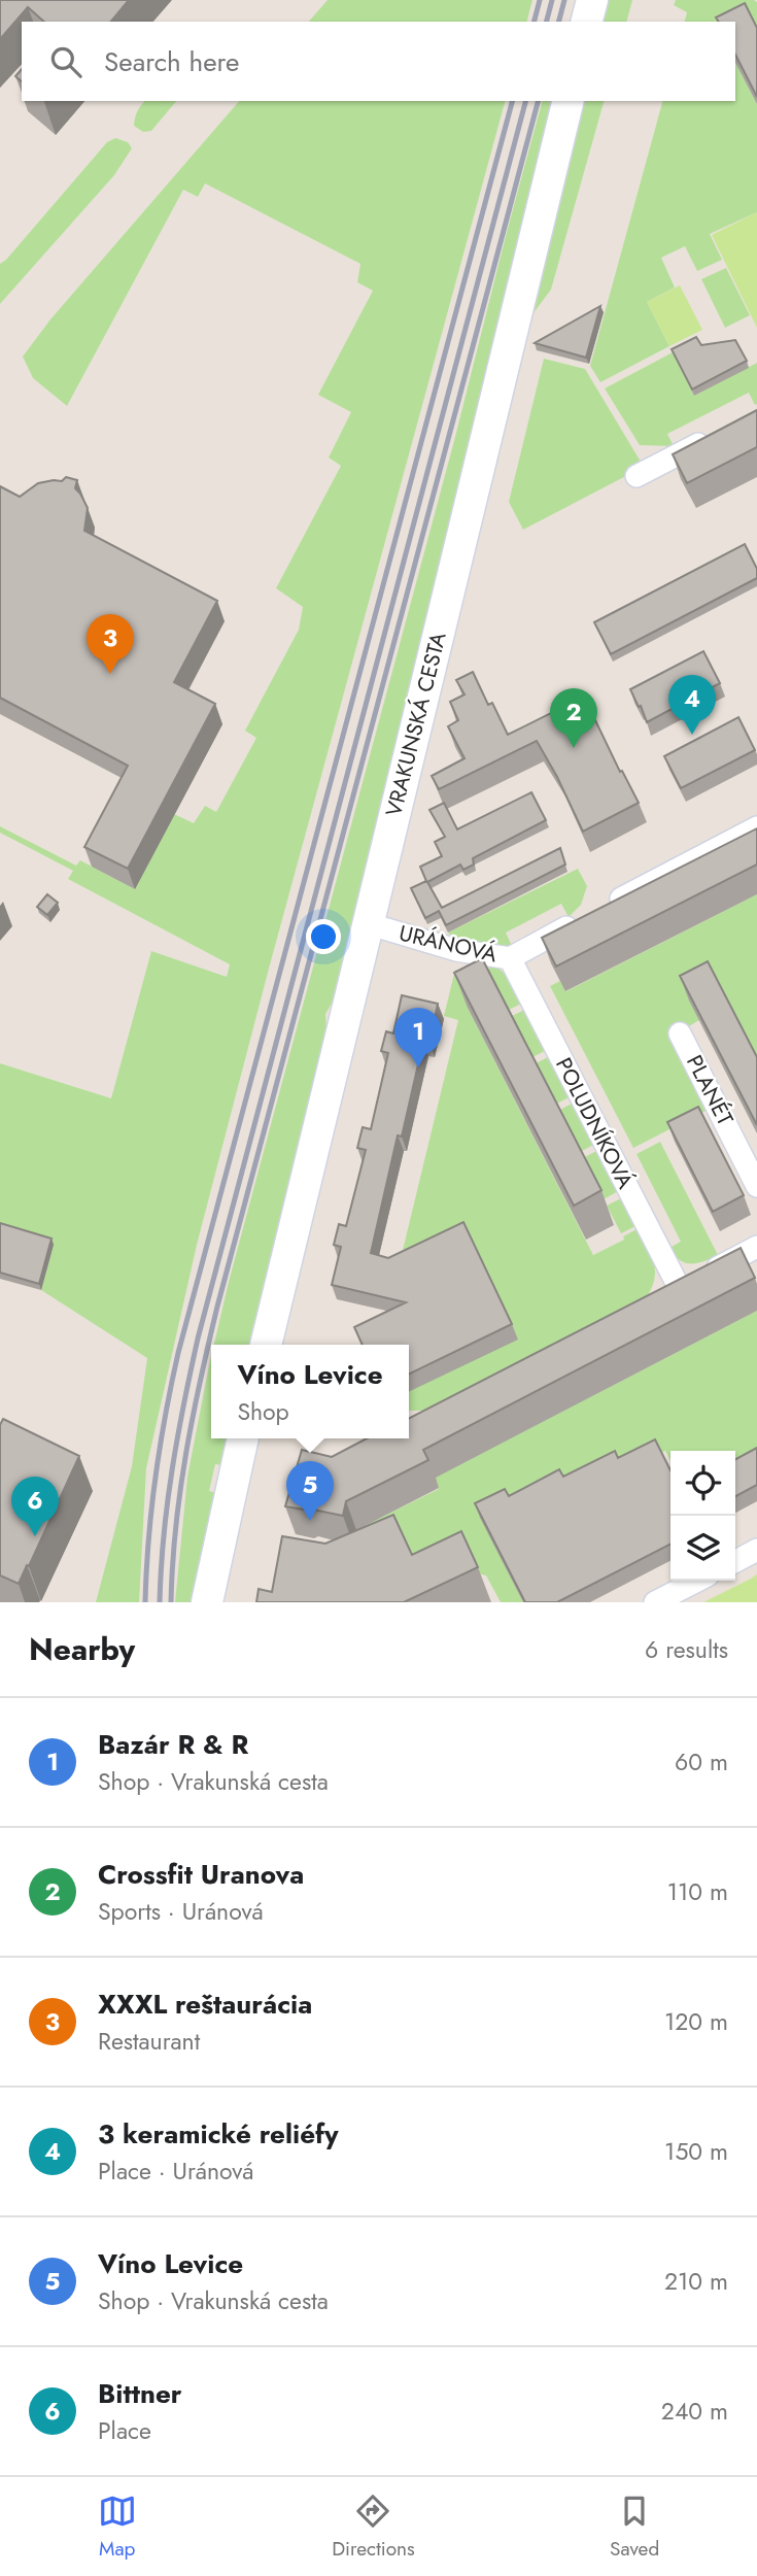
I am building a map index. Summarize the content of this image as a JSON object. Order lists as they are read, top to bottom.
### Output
{
  "streets": {
    "main road": ["VRAKUNSKÁ CESTA"],
    "street": ["URÁNOVÁ", "PLANÉT", "POLUDNÍKOVÁ"]
  },
  "crossings": [
    ["VRAKUNSKÁ CESTA", "URÁNOVÁ"],
    ["URÁNOVÁ", "POLUDNÍKOVÁ"]
  ],
  "page": {
    "search": "Search here",
    "pins": [
      "3",
      "4",
      "2",
      "1",
      "5",
      "6"
    ],
    "popup": ["Víno Levice", "Shop"],
    "heading": ["Nearby", "6 results"],
    "list": [
      {
        "mark": "1",
        "name": "Bazár R & R",
        "note": "Shop · Vrakunská cesta",
        "value": "60 m"
      },
      {
        "mark": "2",
        "name": "Crossfit Uranova",
        "note": "Sports · Uránová",
        "value": "110 m"
      },
      {
        "mark": "3",
        "name": "XXXL reštaurácia",
        "note": "Restaurant",
        "value": "120 m"
      },
      {
        "mark": "4",
        "name": "3 keramické reliéfy",
        "note": "Place · Uránová",
        "value": "150 m"
      },
      {
        "mark": "5",
        "name": "Víno Levice",
        "note": "Shop · Vrakunská cesta",
        "value": "210 m"
      },
      {
        "mark": "6",
        "name": "Bittner",
        "note": "Place",
        "value": "240 m"
      }
    ],
    "nav": ["Map", "Directions", "Saved"]
  }
}
